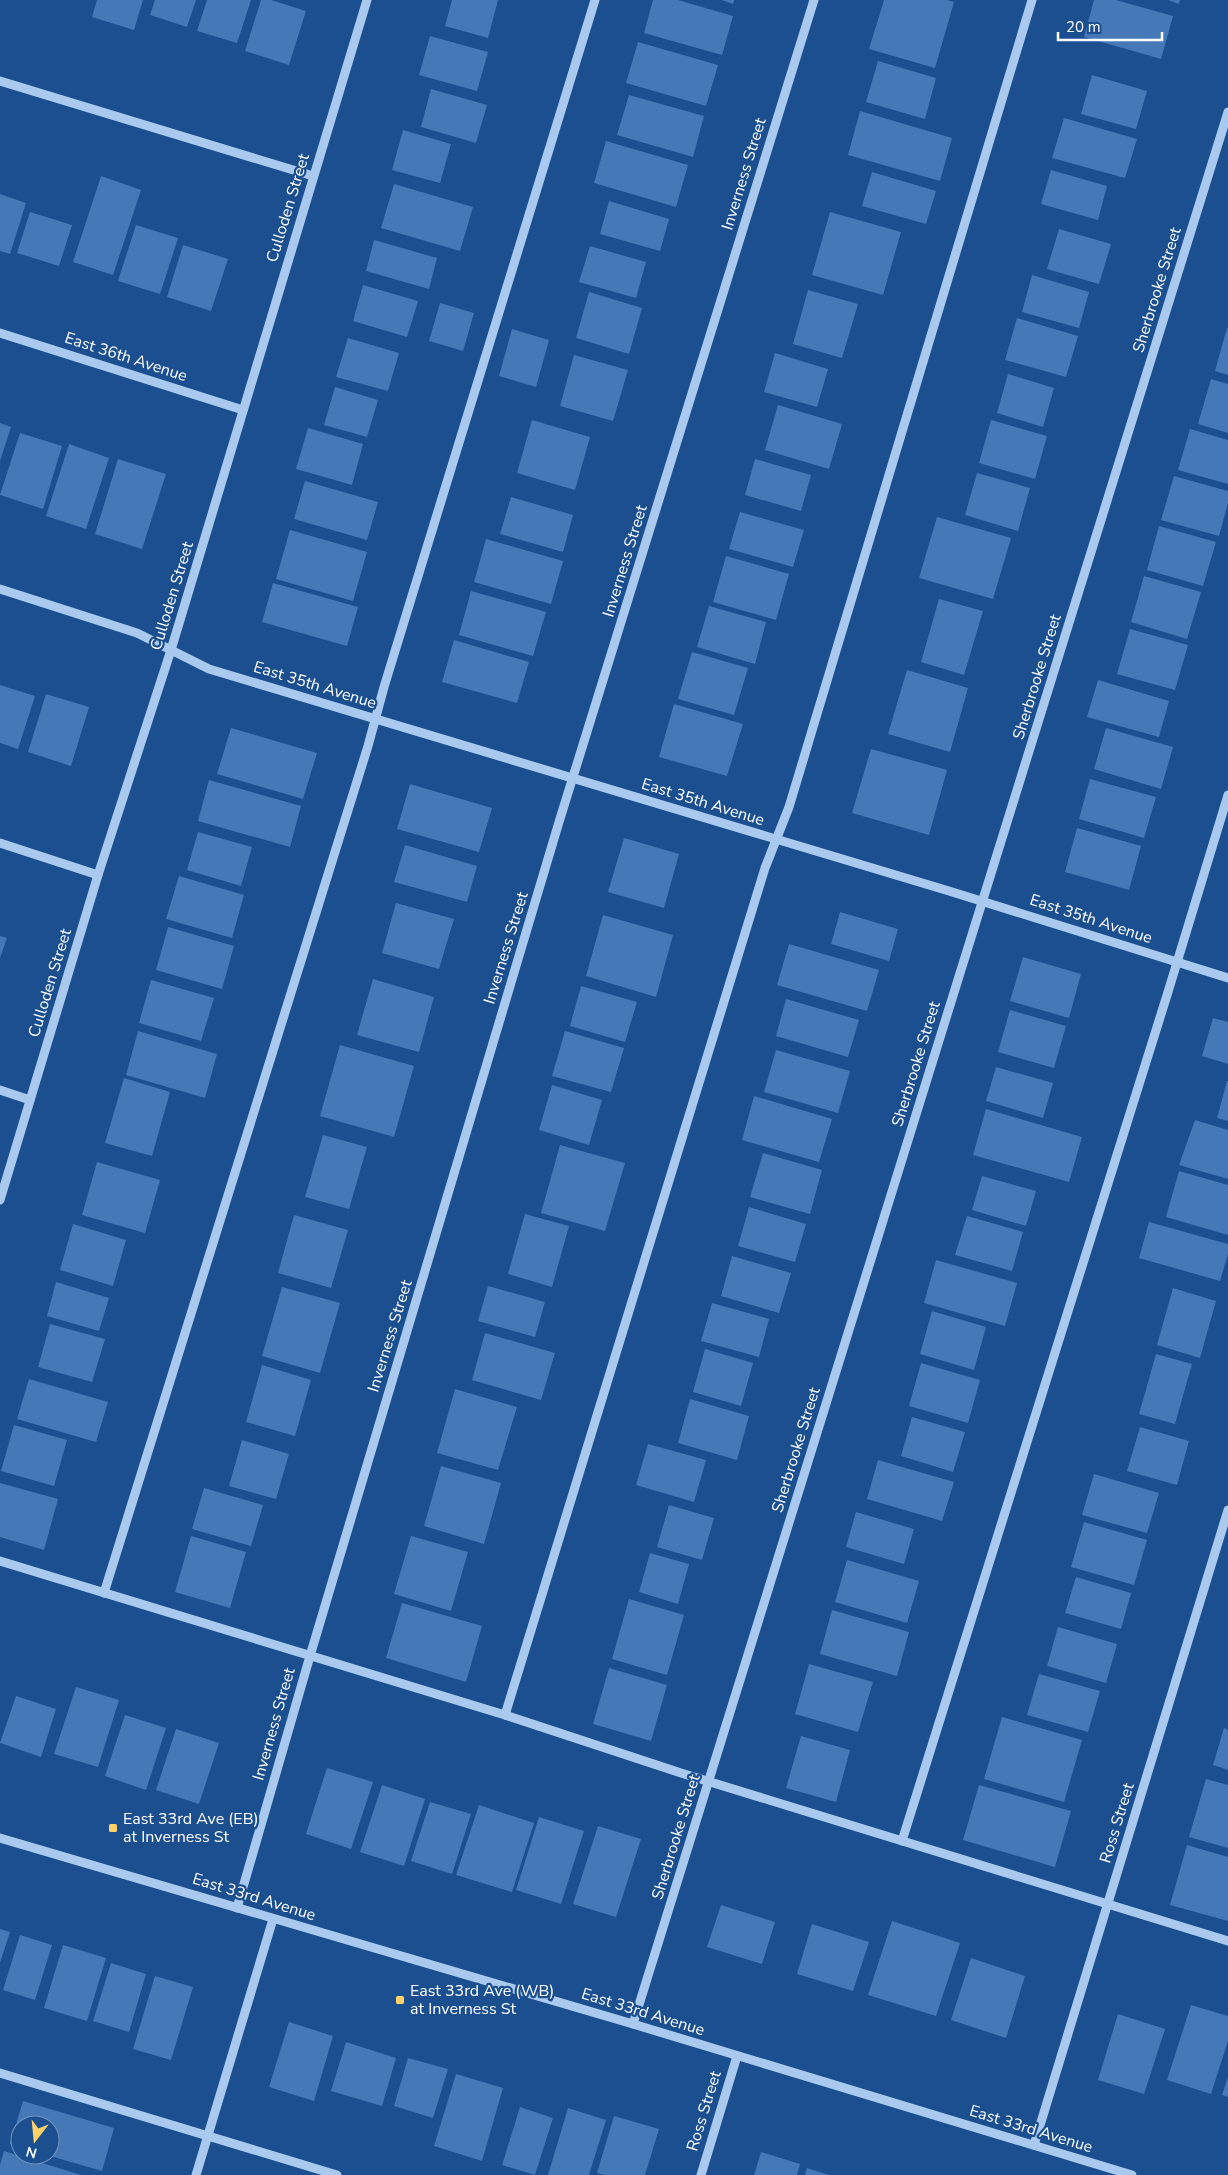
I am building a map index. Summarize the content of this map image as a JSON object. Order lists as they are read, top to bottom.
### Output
{
  "streets": {
    "street": [
      "Inverness Street",
      "Culloden Street",
      "Sherbrooke Street",
      "East 36th Avenue",
      "East 35th Avenue",
      "Ross Street",
      "East 33rd Avenue"
    ]
  },
  "crossings": [
    ["Inverness Street", "East 35th Avenue"],
    ["Inverness Street", "East 33rd Avenue"],
    ["Culloden Street", "East 36th Avenue"],
    ["Culloden Street", "East 35th Avenue"],
    ["Sherbrooke Street", "East 35th Avenue"],
    ["Sherbrooke Street", "East 33rd Avenue"],
    ["Ross Street", "East 33rd Avenue"]
  ],
  "places": {
    "transit": ["East 33rd Ave (EB) at Inverness St", "East 33rd Ave (WB) at Inverness St"]
  },
  "scale_bar": "20 m",
  "north": "bottom"
}
